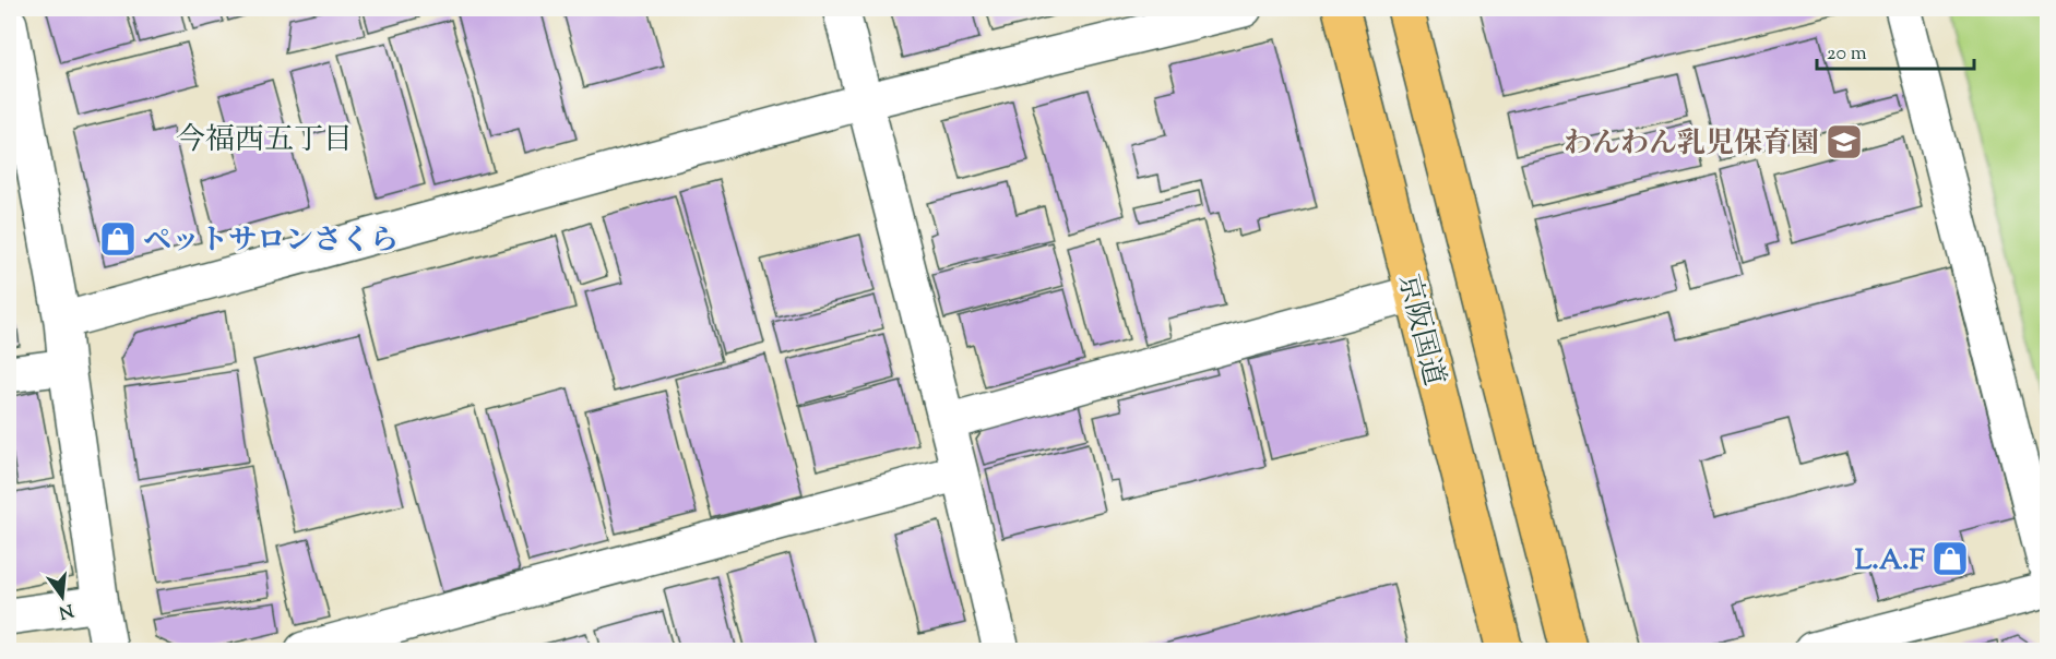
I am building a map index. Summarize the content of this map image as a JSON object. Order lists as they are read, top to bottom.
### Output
{
  "streets": {
    "highway": ["京阪国道"]
  },
  "districts": ["今福西五丁目"],
  "places": {
    "school or university": ["わんわん乳児保育園"],
    "shop": ["ペットサロンさくら", "L.A.F"]
  },
  "scale_bar": "20 m",
  "north": "bottom"
}
